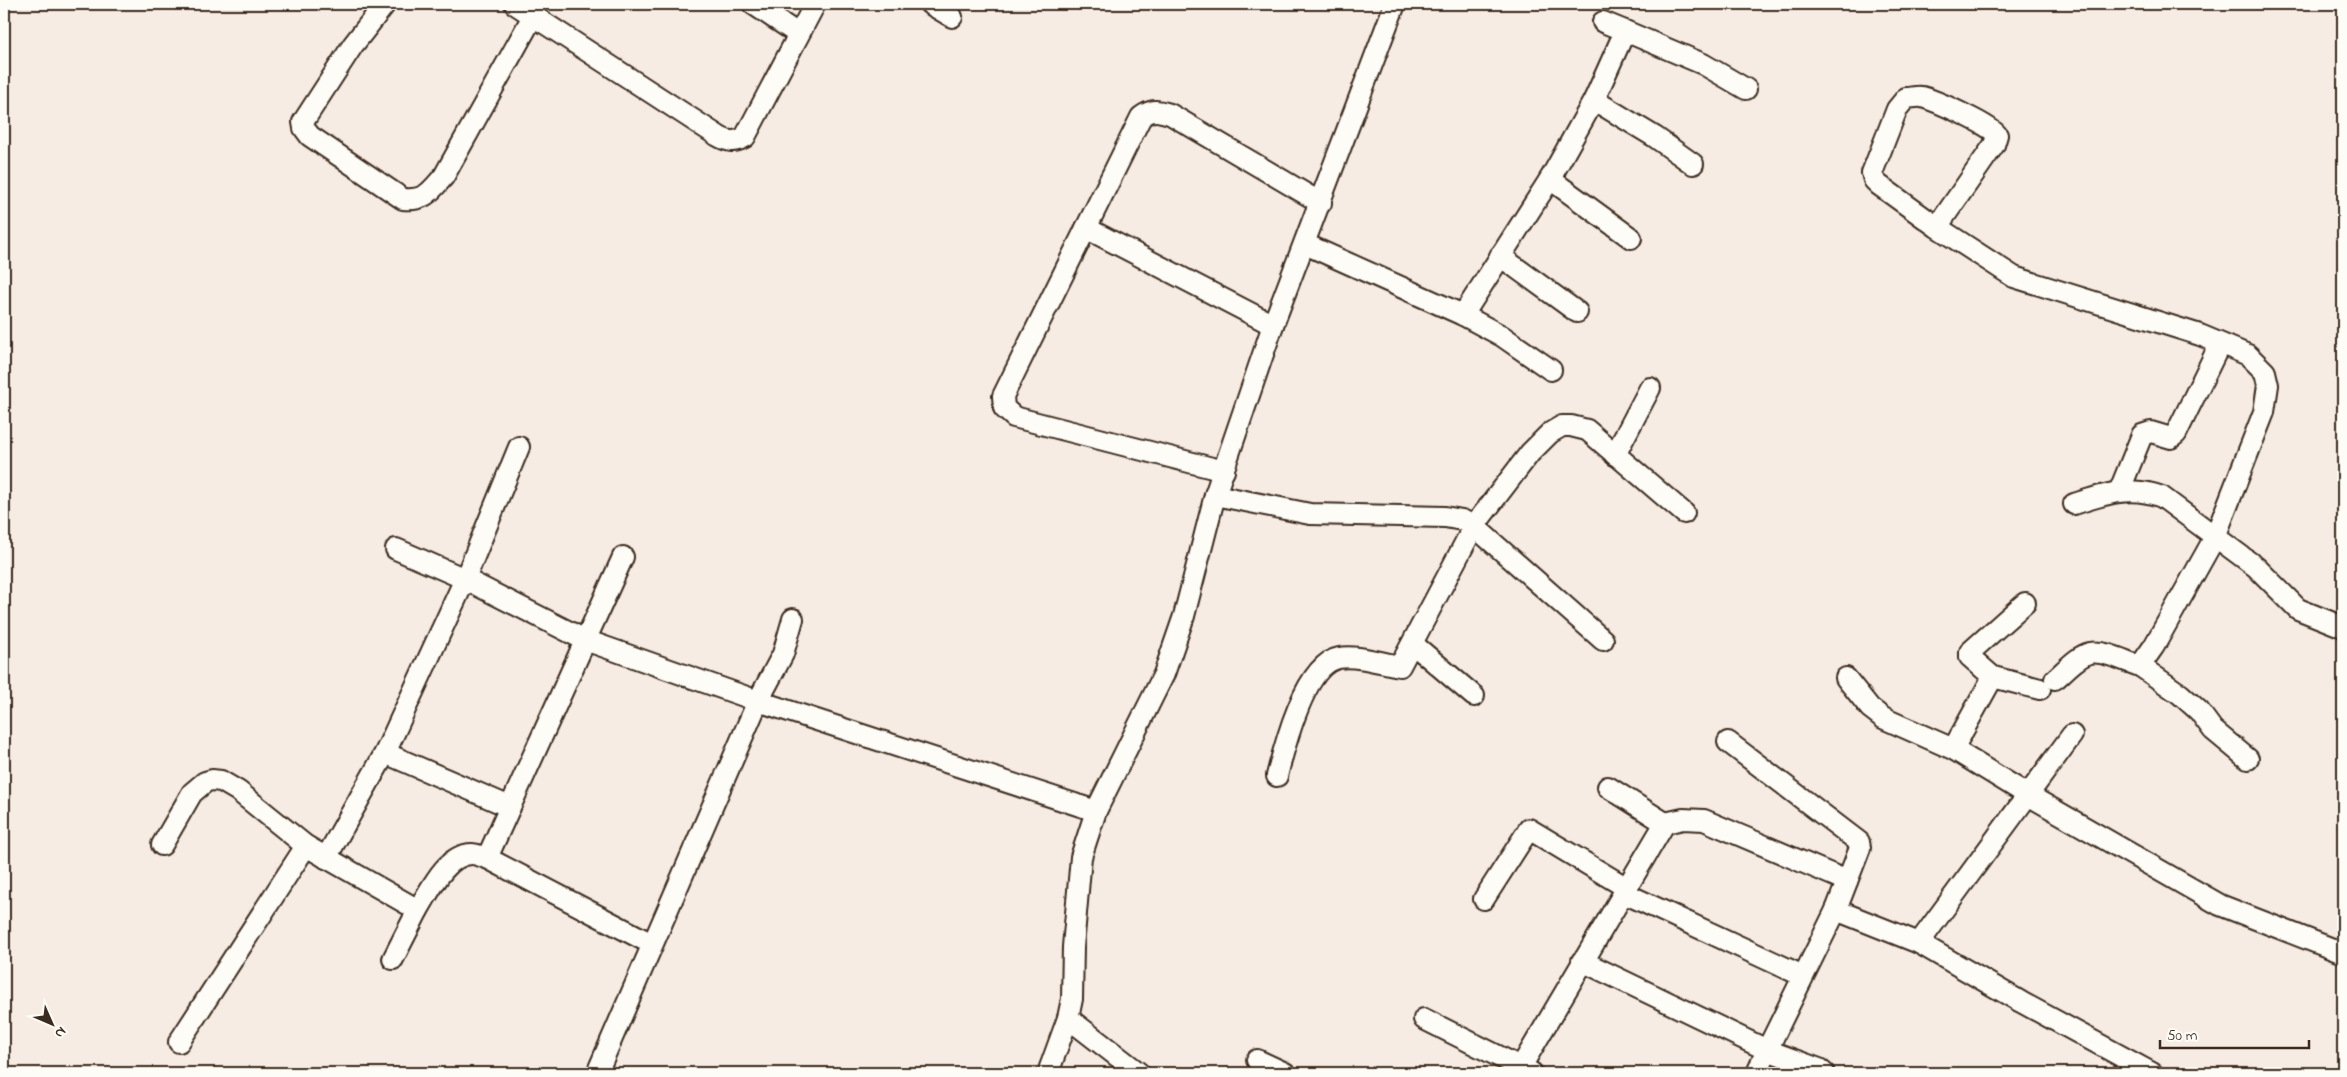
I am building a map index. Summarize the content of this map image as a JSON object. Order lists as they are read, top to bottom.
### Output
{
  "scale_bar": "50 m",
  "north": "bottom right"
}
